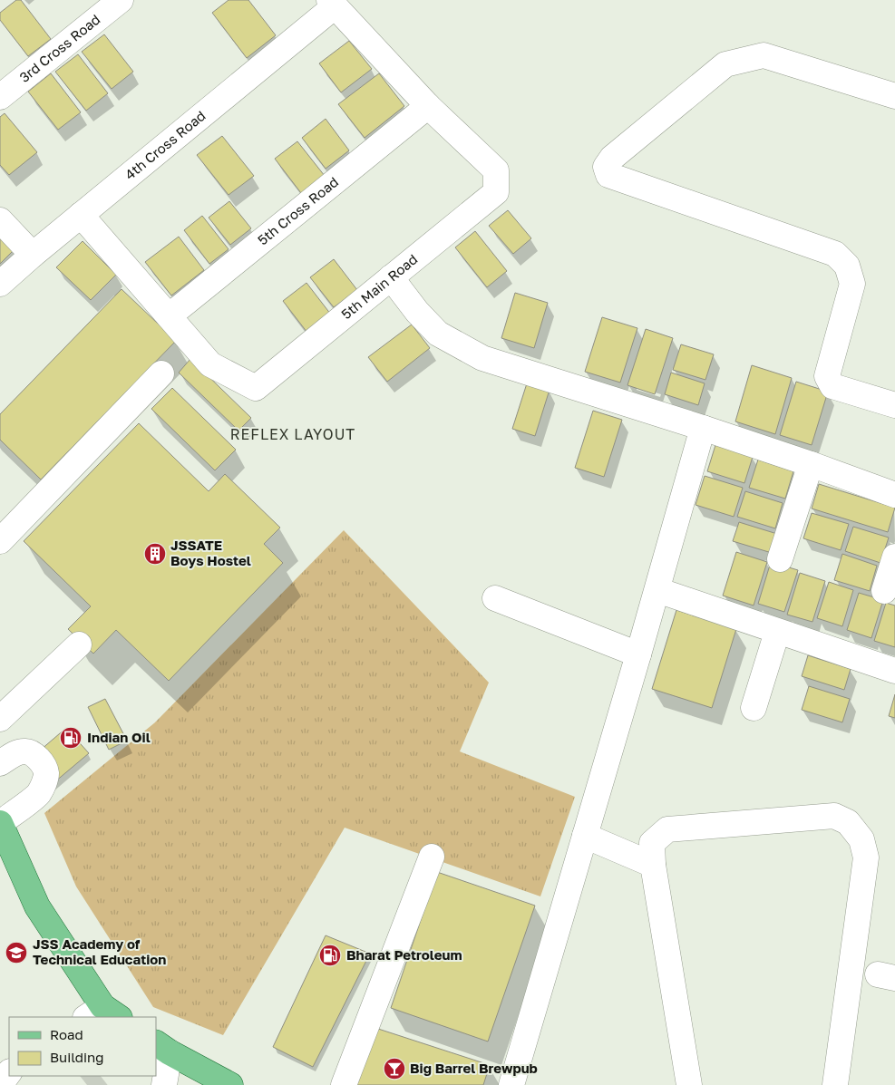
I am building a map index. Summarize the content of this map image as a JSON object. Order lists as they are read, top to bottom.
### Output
{
  "streets": {
    "street": [
      "3rd Cross Road",
      "4th Cross Road",
      "5th Cross Road",
      "5th Main Road"
    ]
  },
  "crossings": [
    ["4th Cross Road", "5th Main Road"],
    ["5th Cross Road", "5th Main Road"]
  ],
  "districts": ["REFLEX LAYOUT"],
  "places": {
    "building": ["JSSATE Boys Hostel"],
    "fuel station": ["Indian Oil", "Bharat Petroleum"],
    "school or university": ["JSS Academy of Technical Education"],
    "bar": ["Big Barrel Brewpub"]
  },
  "legend": ["Road", "Building"]
}
